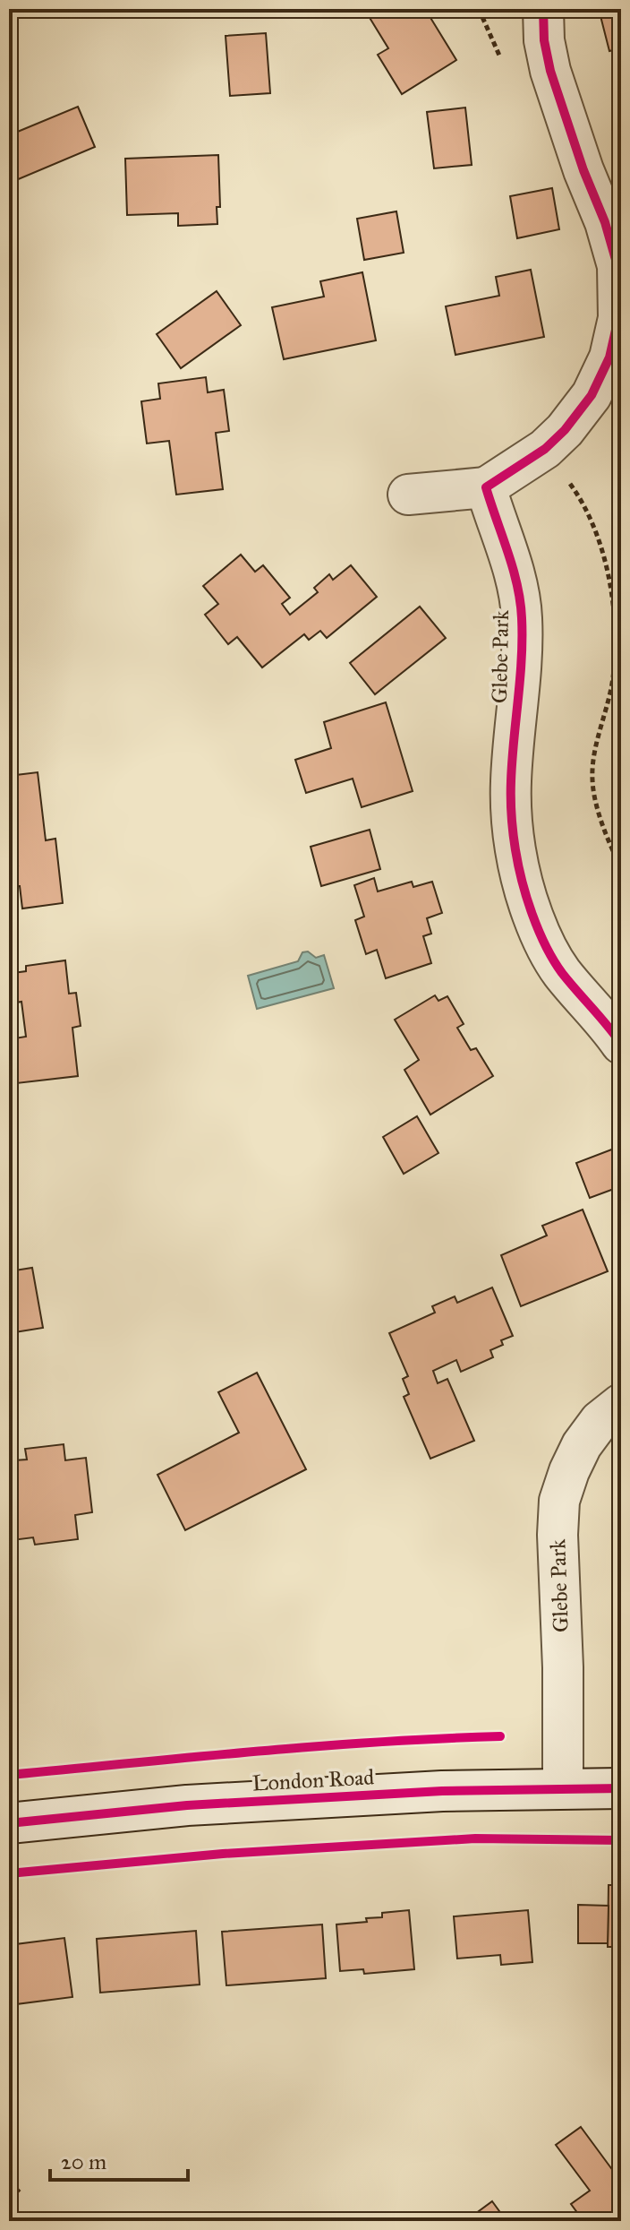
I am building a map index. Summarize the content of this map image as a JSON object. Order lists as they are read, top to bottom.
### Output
{
  "streets": {
    "street": ["Glebe Park", "London Road"]
  },
  "crossings": [
    ["Glebe Park", "London Road"]
  ],
  "scale_bar": "20 m"
}
